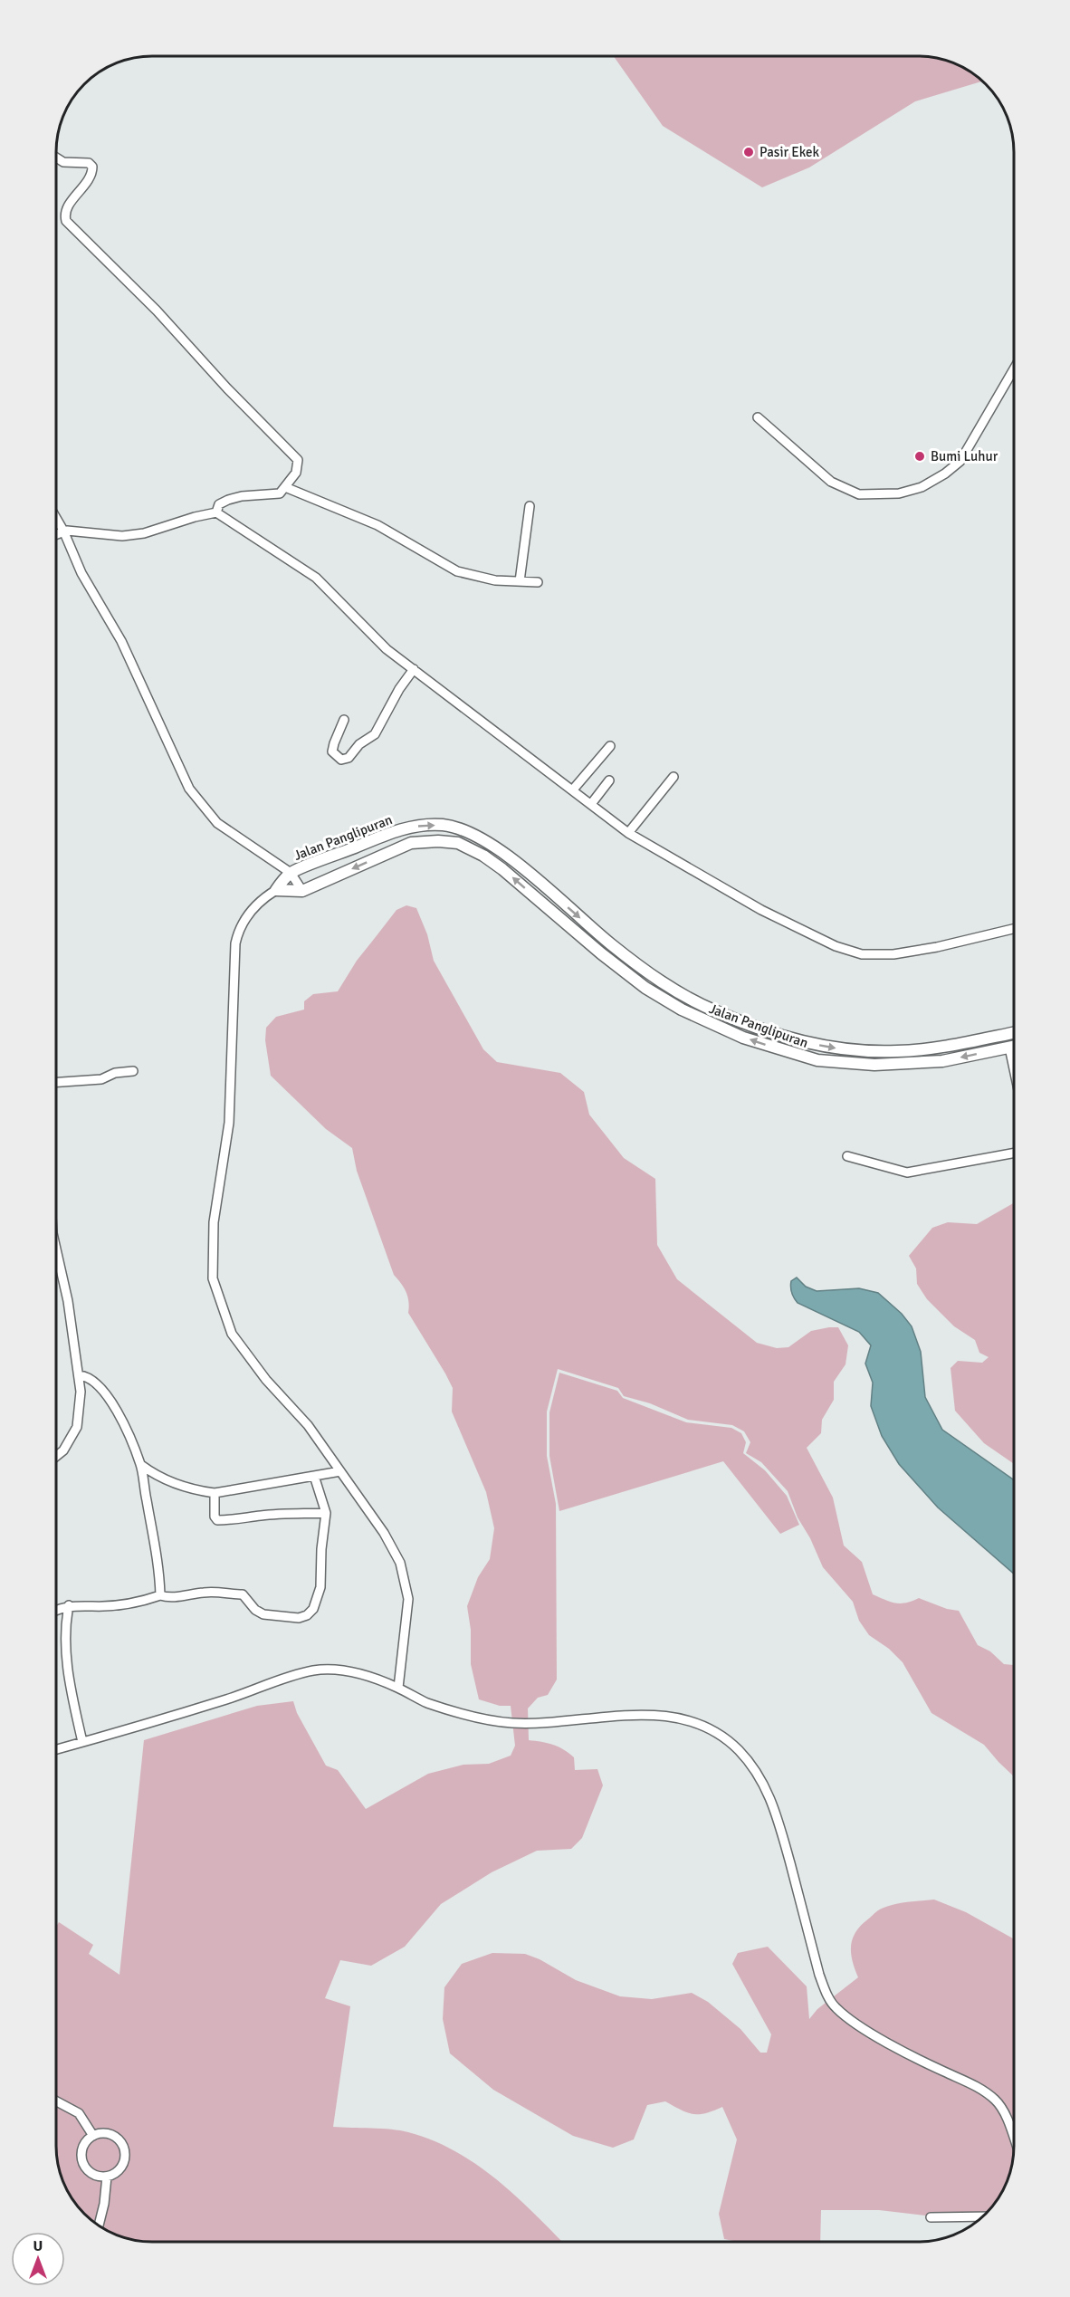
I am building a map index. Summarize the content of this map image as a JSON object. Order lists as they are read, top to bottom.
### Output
{
  "streets": {
    "main road": ["Jalan Panglipuran"]
  },
  "places": ["Pasir Ekek", "Bumi Luhur"],
  "north": "top"
}
